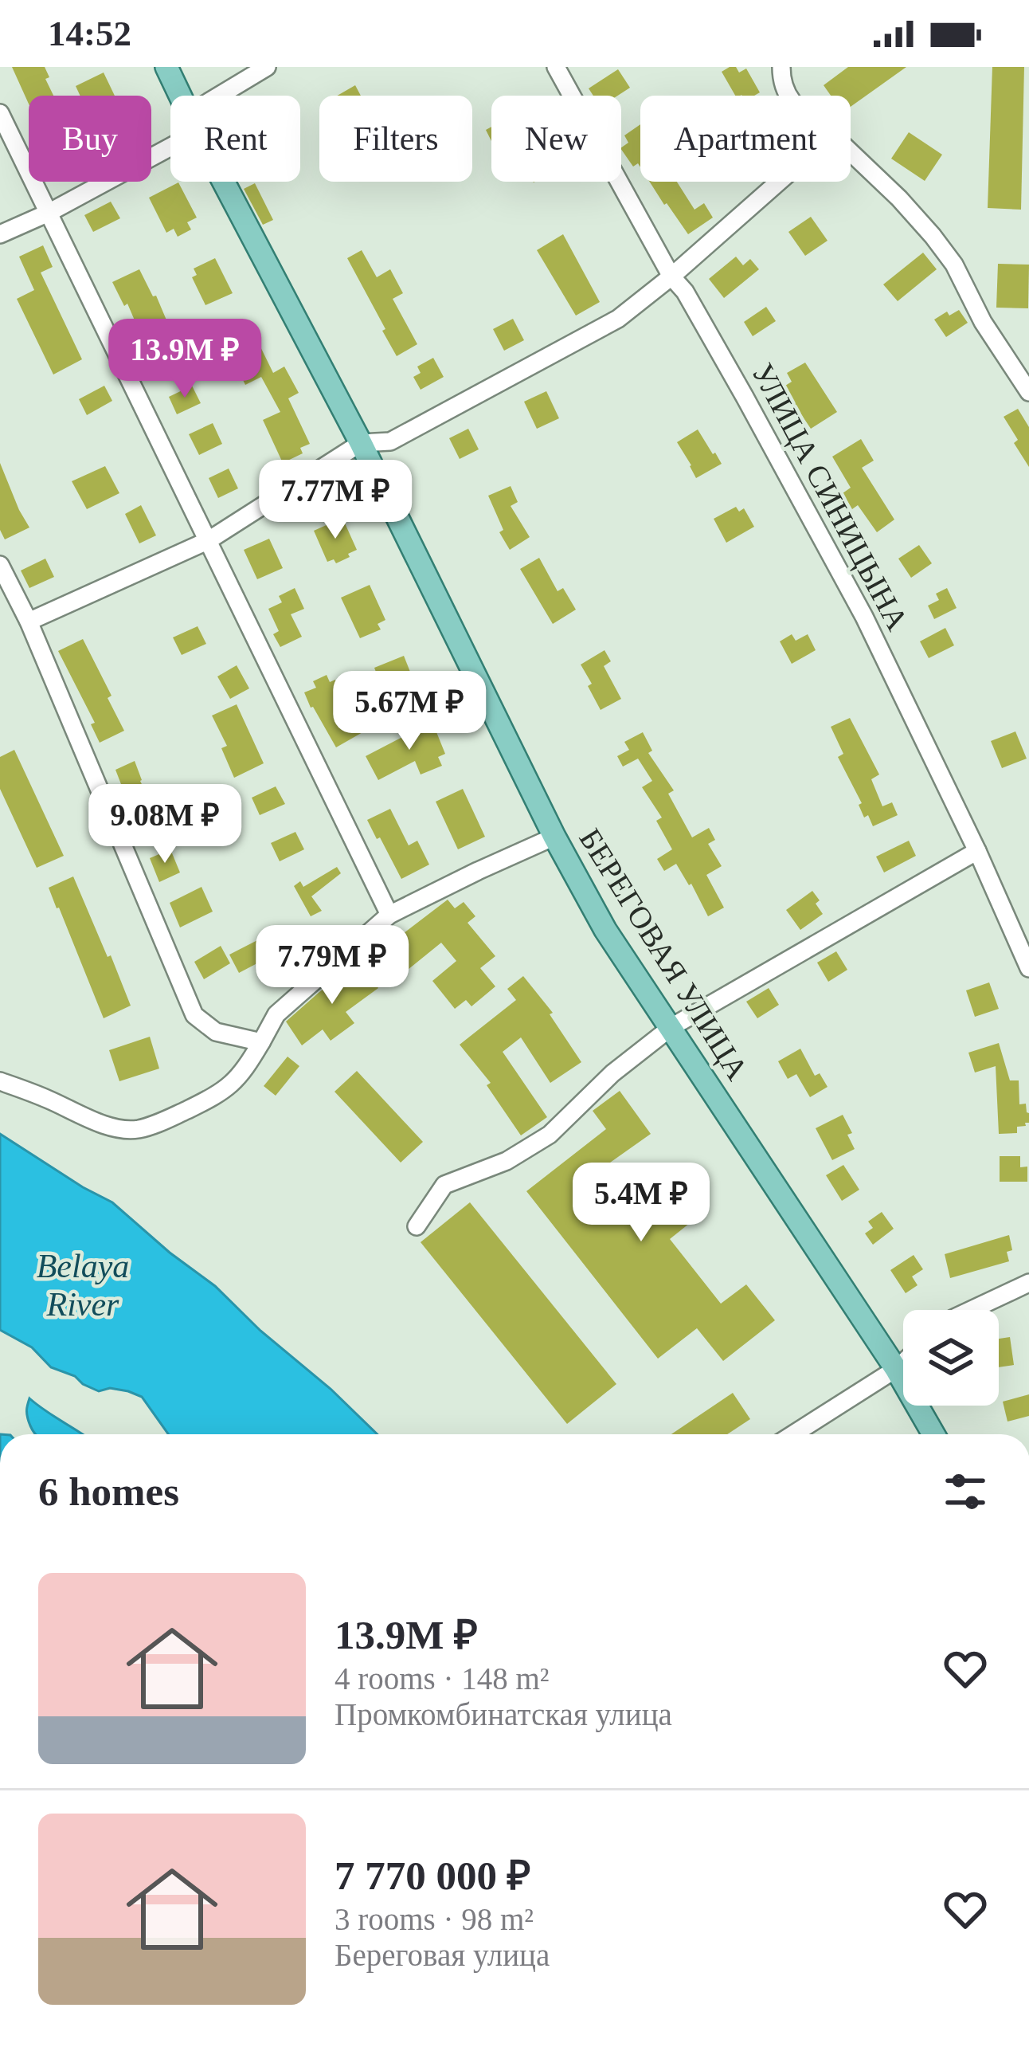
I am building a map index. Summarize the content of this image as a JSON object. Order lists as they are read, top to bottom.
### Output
{
  "streets": {
    "main road": ["БЕРЕГОВАЯ УЛИЦА"],
    "street": ["УЛИЦА СИНИЦЫНА"]
  },
  "water": ["Belaya River"],
  "page": {
    "status": "14:52",
    "chip": [
      "Buy",
      "Rent",
      "Filters",
      "New",
      "Apartment"
    ],
    "price": [
      "13.9M ₽",
      "7.77M ₽",
      "5.67M ₽",
      "9.08M ₽",
      "7.79M ₽",
      "5.4M ₽"
    ],
    "heading": "6 homes",
    "list": [
      {
        "name": "13.9M ₽",
        "note": "4 rooms · 148 m² · Промкомбинатская улица"
      },
      {
        "name": "7 770 000 ₽",
        "note": "3 rooms · 98 m² · Береговая улица"
      }
    ]
  }
}
